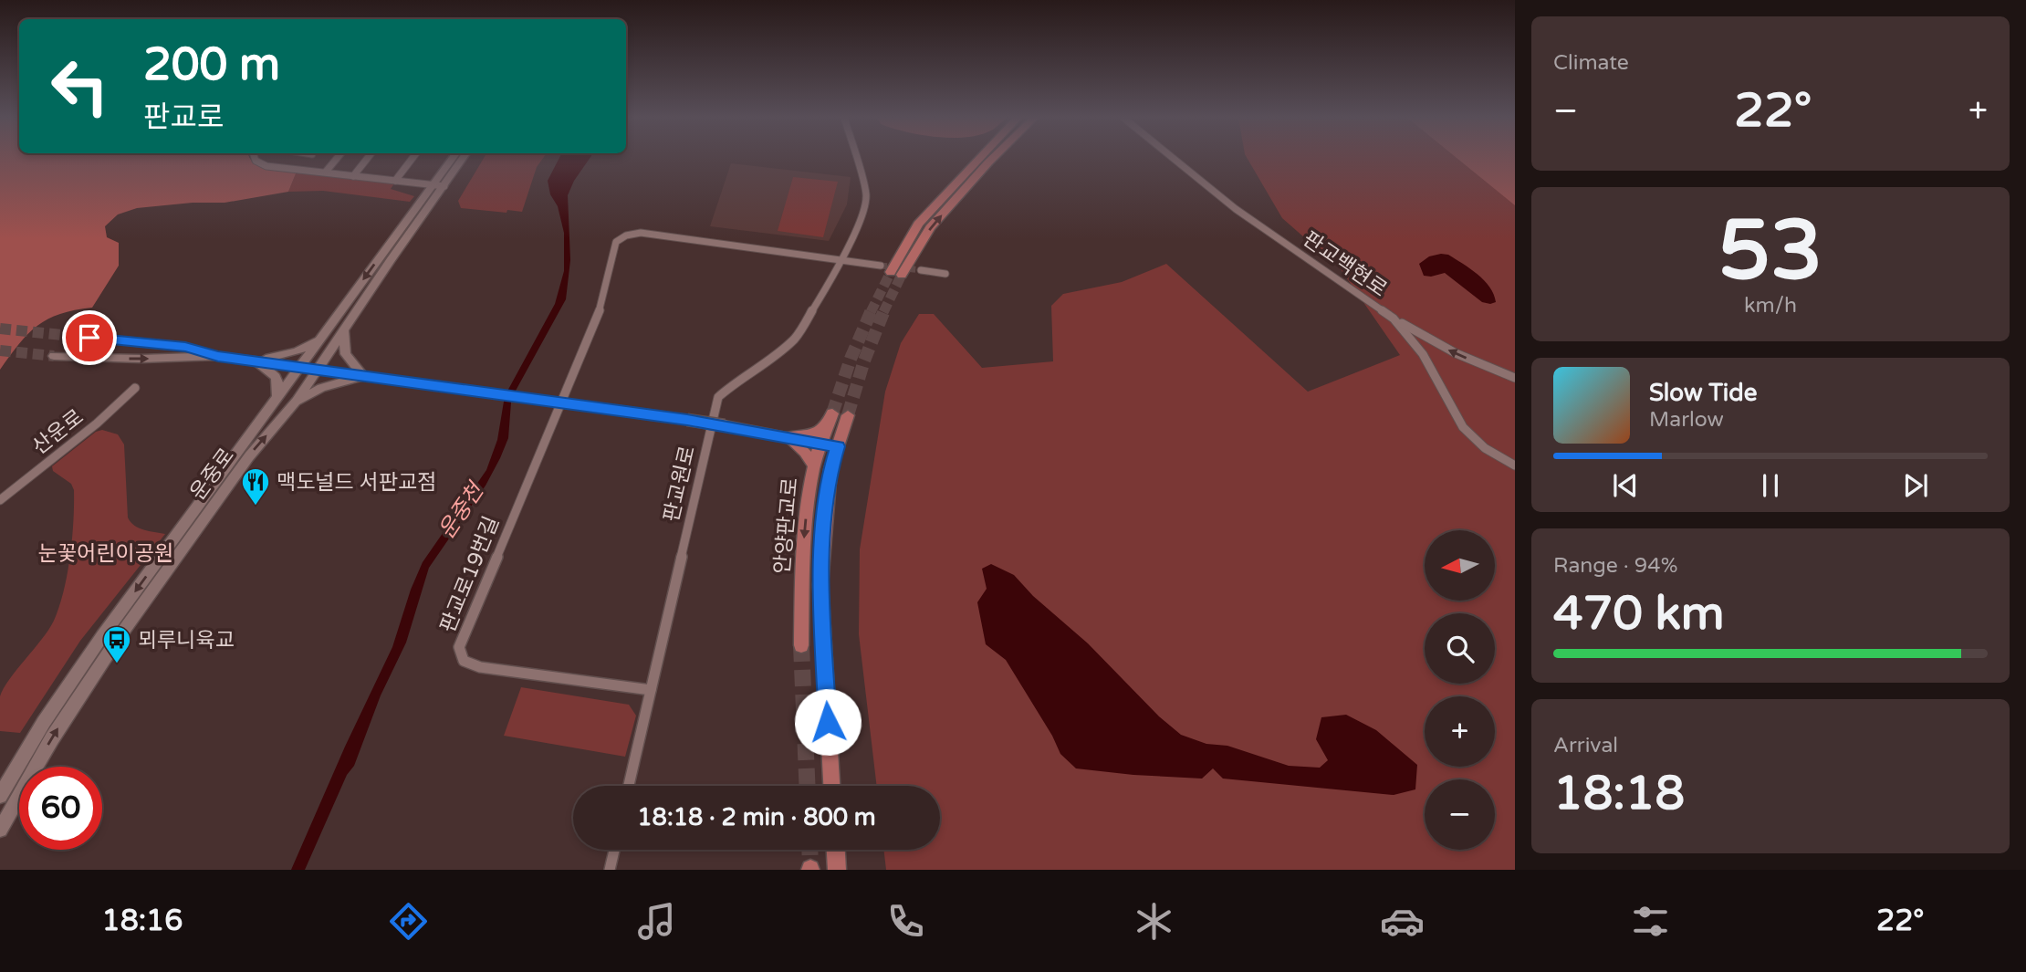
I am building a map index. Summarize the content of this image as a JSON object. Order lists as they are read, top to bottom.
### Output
{
  "streets": {
    "main road": ["운중로", "안양판교로"],
    "street": [
      "판교백현로",
      "산운로",
      "판교원로",
      "판교로19번길"
    ]
  },
  "crossings": [
    ["판교원로", "판교로19번길"]
  ],
  "water": ["운중천"],
  "parks": ["눈꽃어린이공원"],
  "places": {
    "restaurant": ["맥도널드 서판교점"],
    "bus stop": ["뫼루니육교"]
  },
  "north": "left",
  "page": {
    "tile": [
      "Climate",
      ["53", "km/h"],
      ["Range · 94%", "470 km"],
      ["Arrival", "18:18"]
    ],
    "turn": ["200 m", "판교로"],
    "heat": ["−", "22°", "+"],
    "song": ["Slow Tide", "Marlow"],
    "map_buttons": ["+", "−"],
    "limit": "60",
    "trip": "18:18 · 2 min · 800 m",
    "tabs": ["18:16", "22°"]
  }
}
